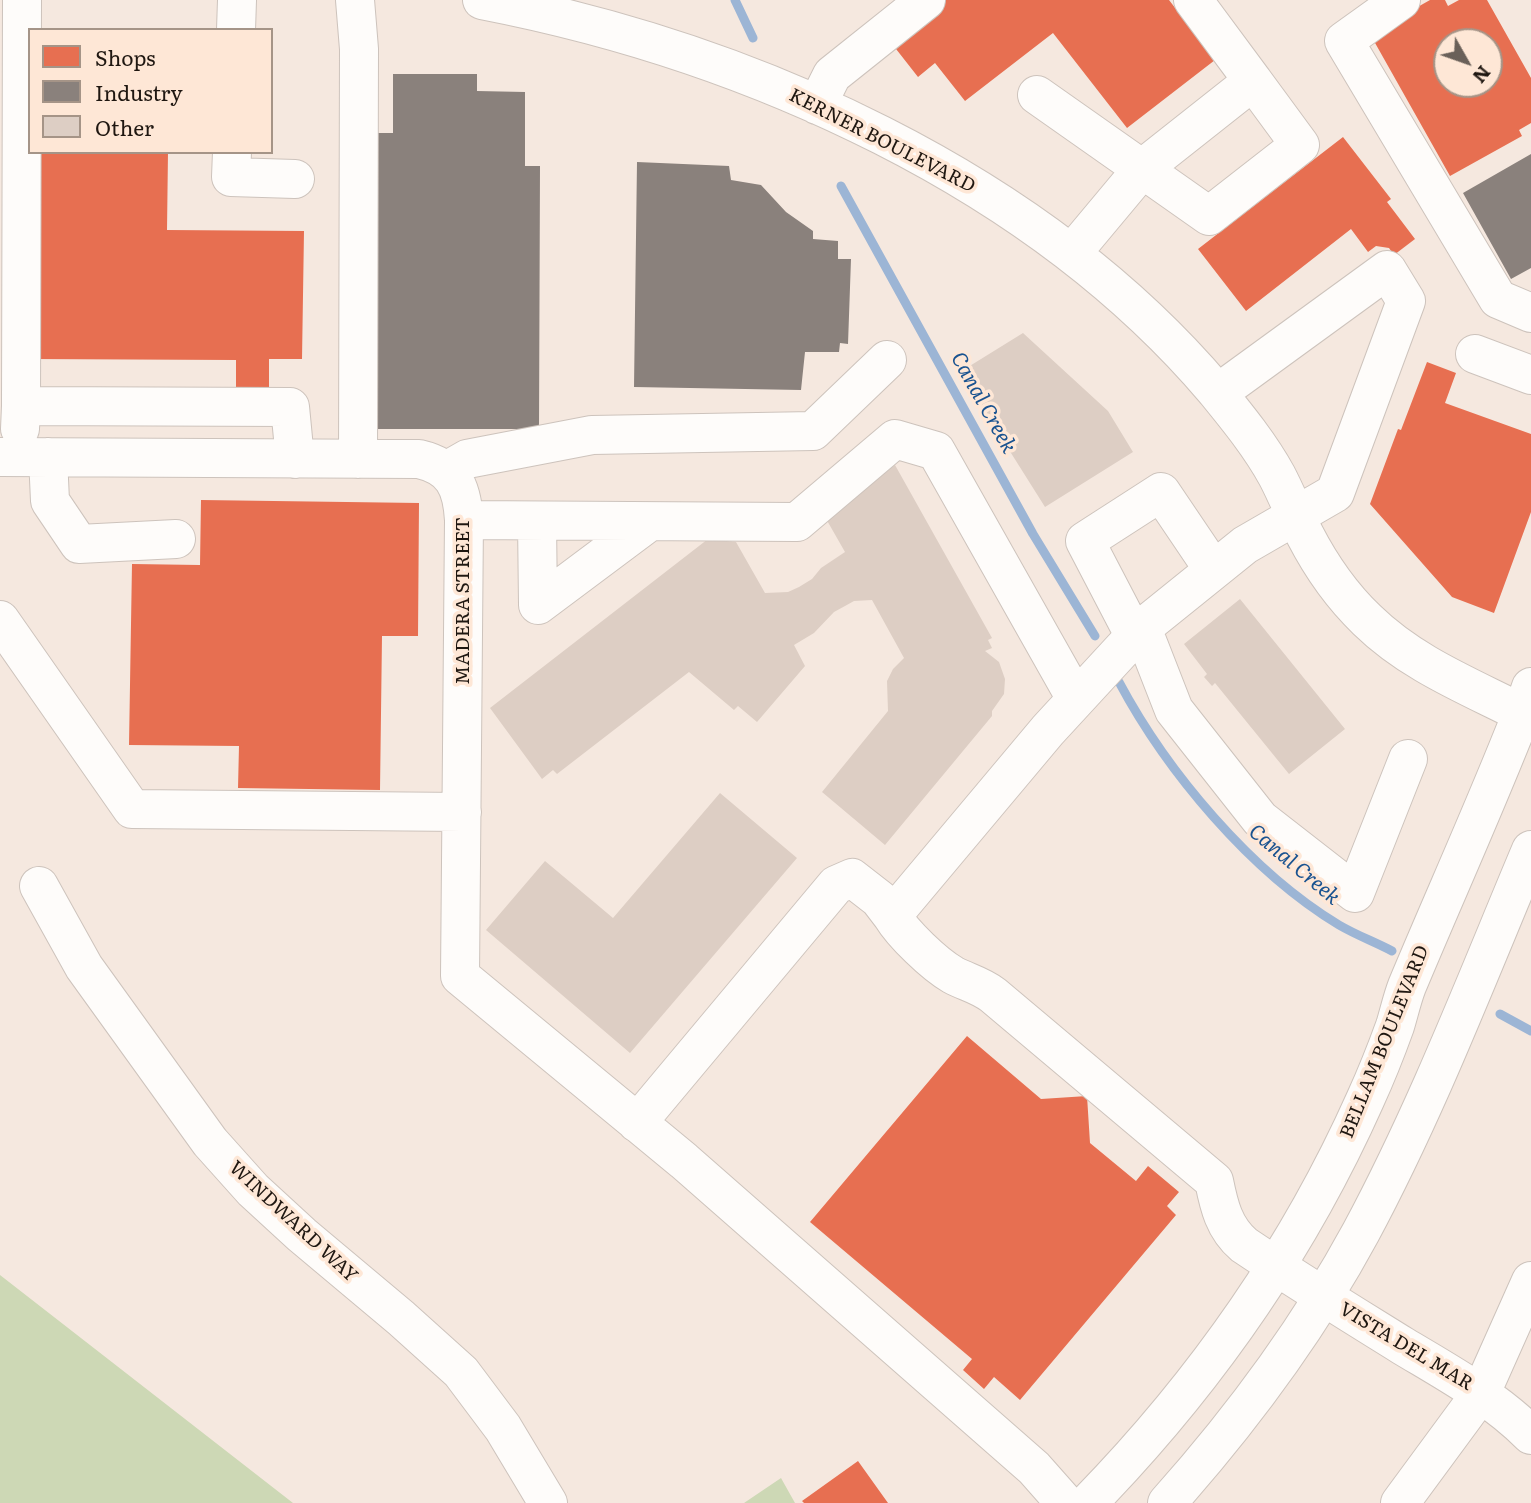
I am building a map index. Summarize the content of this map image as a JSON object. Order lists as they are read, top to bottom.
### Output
{
  "streets": {
    "street": [
      "KERNER BOULEVARD",
      "MADERA STREET",
      "BELLAM BOULEVARD",
      "WINDWARD WAY",
      "VISTA DEL MAR"
    ]
  },
  "crossings": [
    ["KERNER BOULEVARD", "BELLAM BOULEVARD"],
    ["MADERA STREET", "VISTA DEL MAR"],
    ["BELLAM BOULEVARD", "VISTA DEL MAR"]
  ],
  "water": ["Canal Creek"],
  "legend": ["Shops", "Industry", "Other"],
  "north": "bottom right"
}
